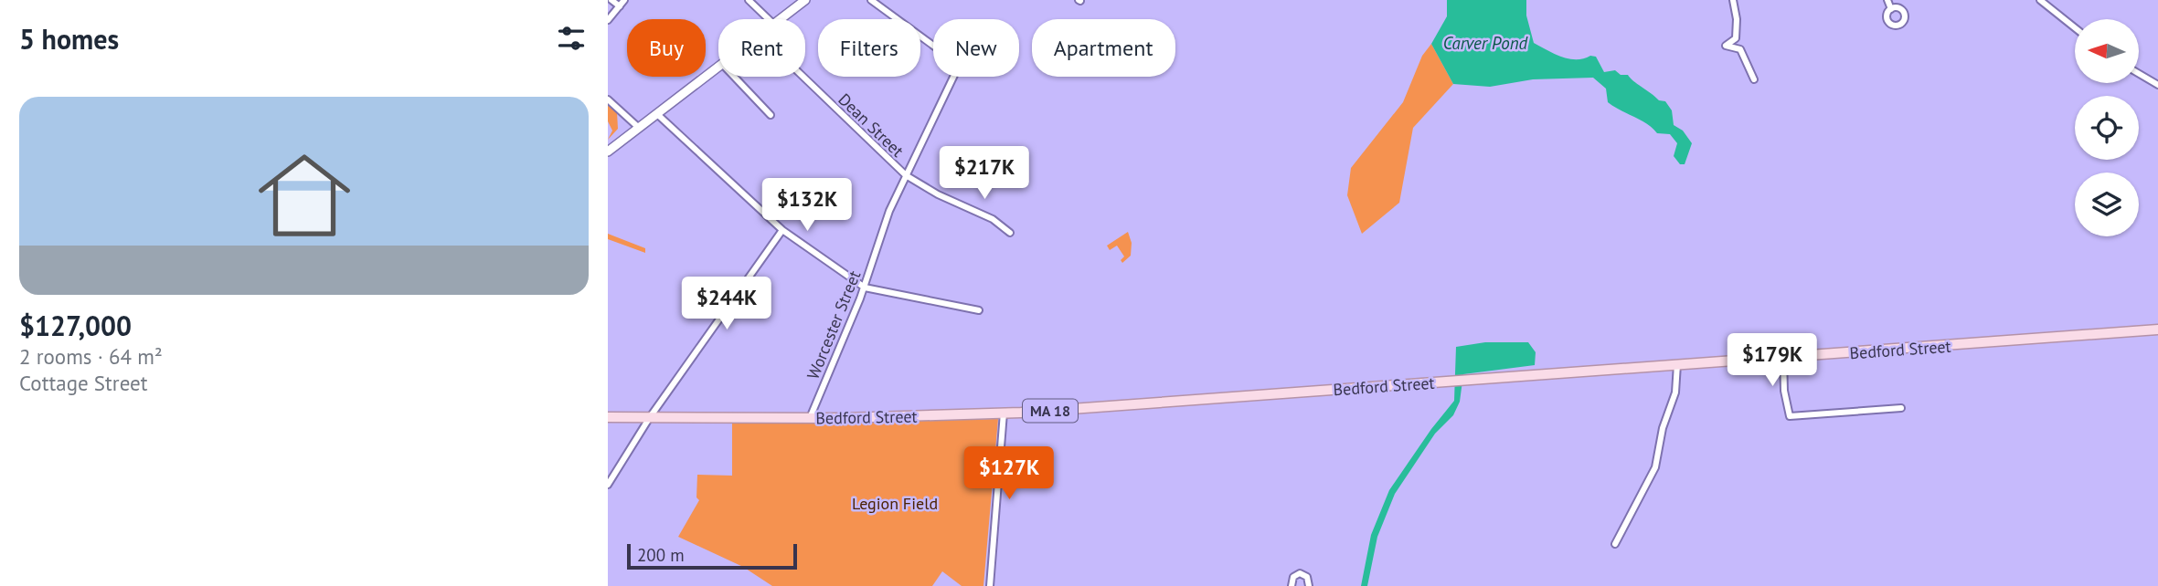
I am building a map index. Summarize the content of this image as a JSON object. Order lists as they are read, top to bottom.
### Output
{
  "streets": {
    "main road": ["Bedford Street", "MA 18"],
    "street": ["Dean Street", "Worcester Street"]
  },
  "crossings": [
    ["Dean Street", "Worcester Street"],
    ["Worcester Street", "Bedford Street"]
  ],
  "water": ["Carver Pond"],
  "parks": ["Legion Field"],
  "scale_bar": "200 m",
  "north": "left",
  "page": {
    "heading": "5 homes",
    "chip": [
      "Buy",
      "Rent",
      "Filters",
      "New",
      "Apartment"
    ],
    "list": [
      {
        "name": "$127,000",
        "note": "2 rooms · 64 m² · Cottage Street"
      }
    ],
    "price": [
      "$217K",
      "$132K",
      "$244K",
      "$179K",
      "$127K"
    ],
    "scale": "200 m"
  }
}
